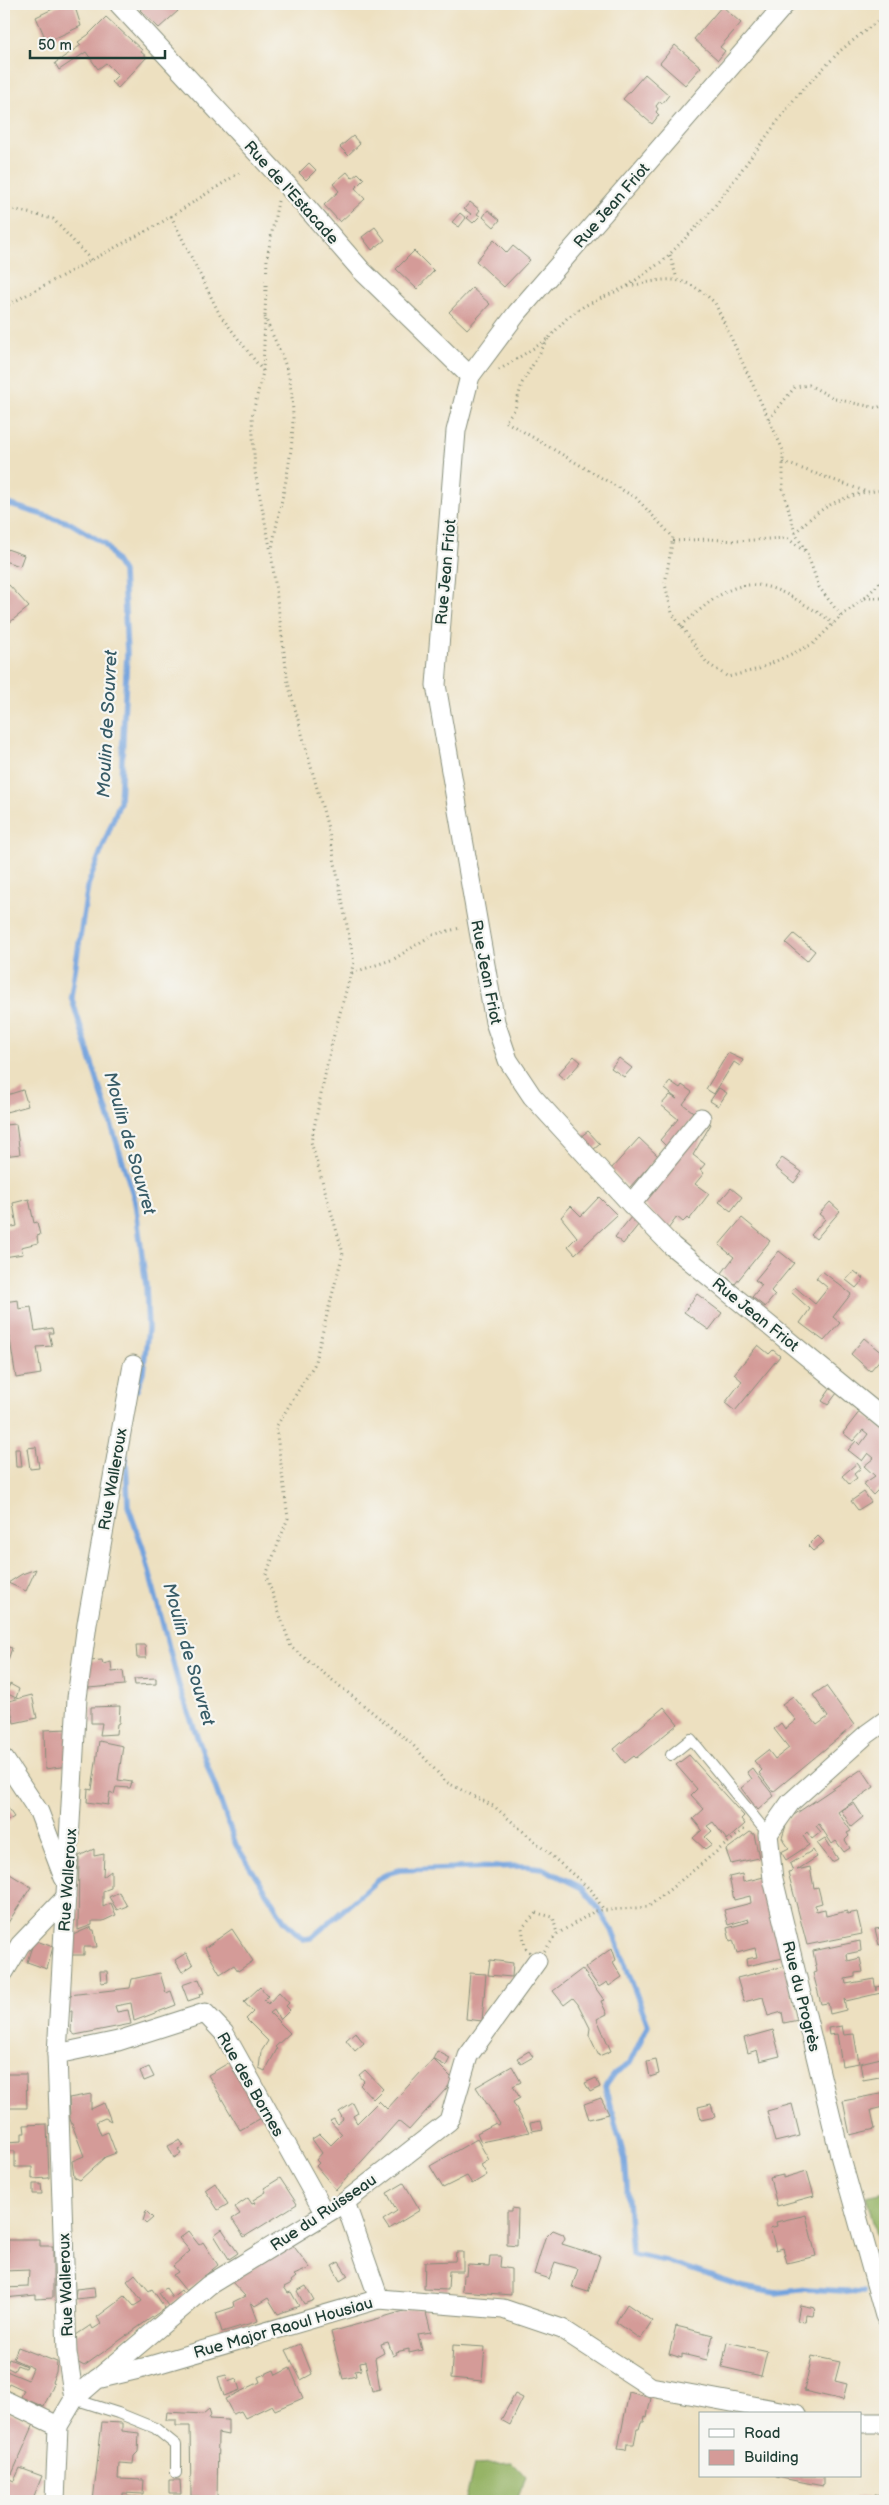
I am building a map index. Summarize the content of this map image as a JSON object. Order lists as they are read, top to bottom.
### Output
{
  "streets": {
    "street": [
      "Rue de l'Estacade",
      "Rue Jean Friot",
      "Rue Walleroux",
      "Rue du Progrès",
      "Rue des Bornes",
      "Rue du Ruisseau",
      "Rue Major Raoul Housiau"
    ]
  },
  "crossings": [
    ["Rue de l'Estacade", "Rue Jean Friot"],
    ["Rue Walleroux", "Rue des Bornes"],
    ["Rue Walleroux", "Rue Major Raoul Housiau"],
    ["Rue des Bornes", "Rue du Ruisseau"],
    ["Rue du Ruisseau", "Rue Major Raoul Housiau"]
  ],
  "water": ["Moulin de Souvret"],
  "legend": ["Road", "Building"],
  "scale_bar": "50 m"
}
